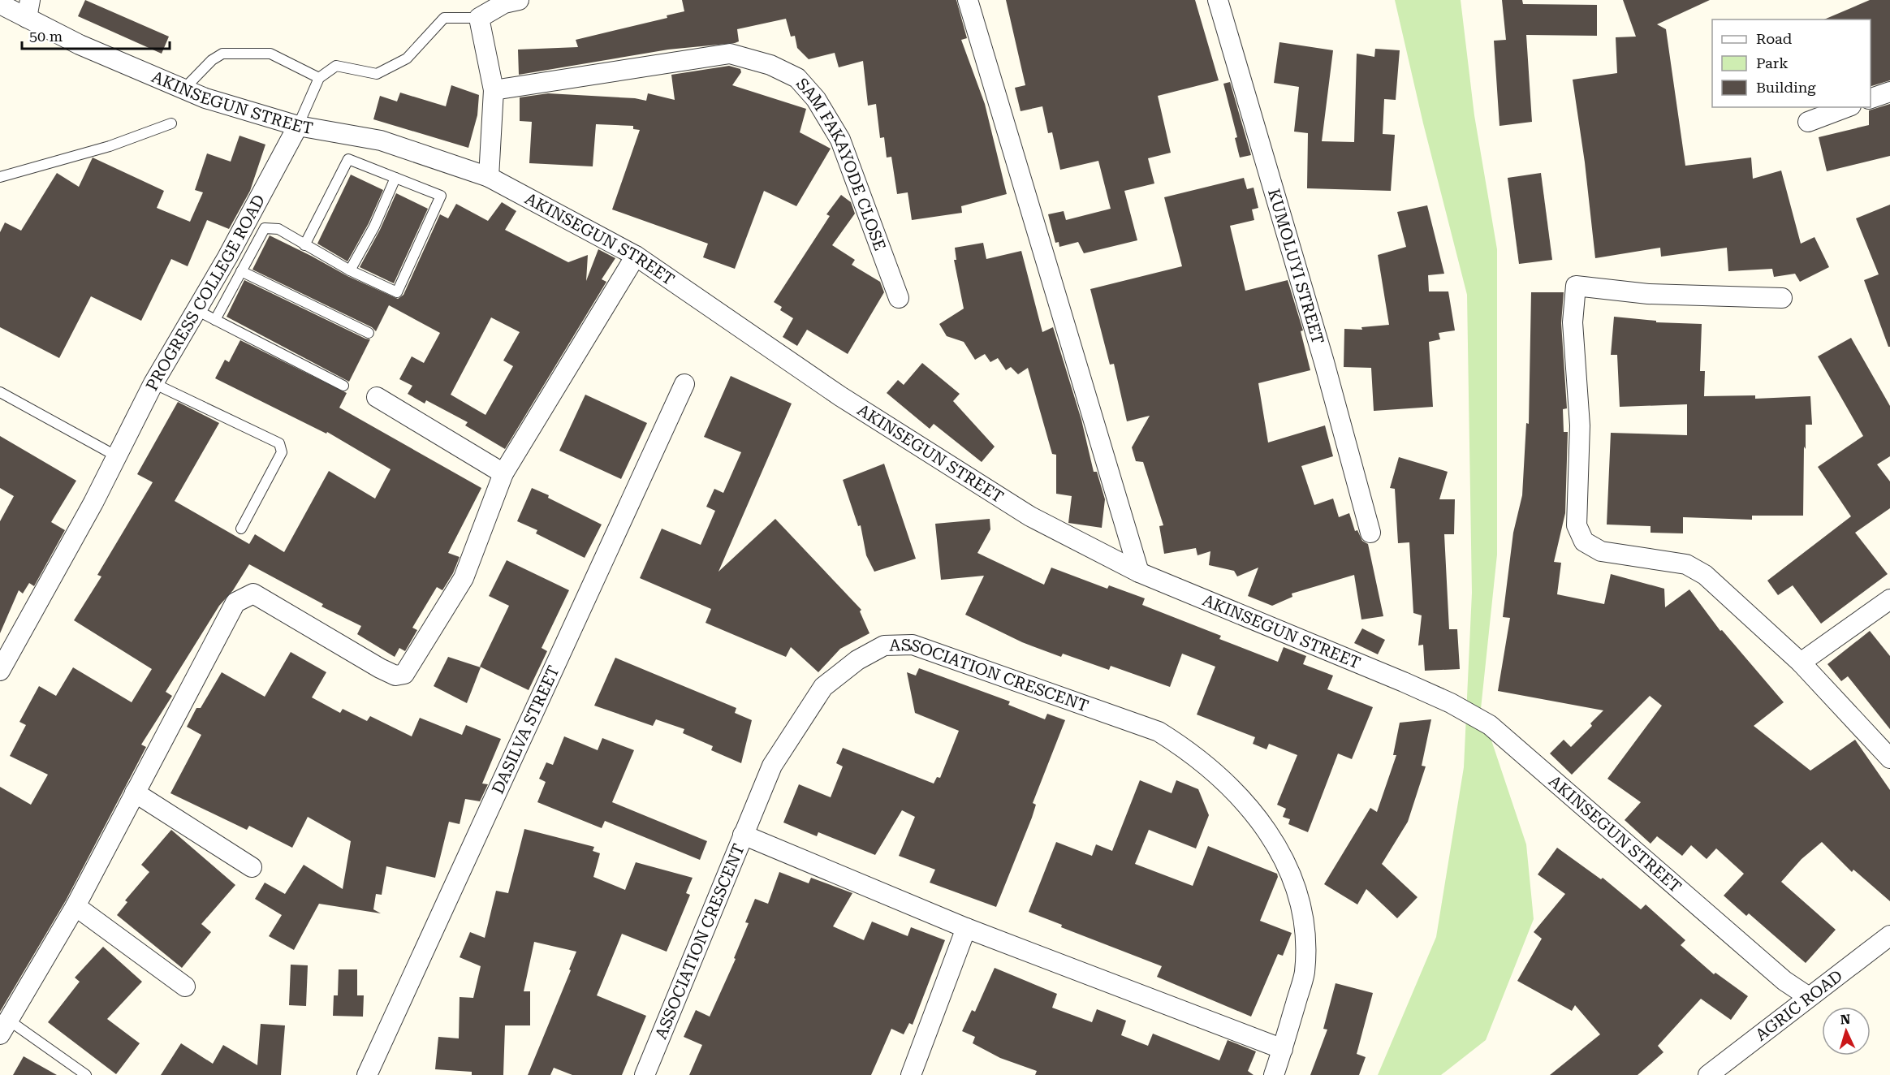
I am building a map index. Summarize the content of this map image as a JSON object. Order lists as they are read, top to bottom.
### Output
{
  "streets": {
    "street": [
      "AKINSEGUN STREET",
      "SAM FAKAYODE CLOSE",
      "KUMOLUYI STREET",
      "PROGRESS COLLEGE ROAD",
      "ASSOCIATION CRESCENT",
      "DASILVA STREET",
      "AGRIC ROAD"
    ]
  },
  "crossings": [
    ["AKINSEGUN STREET", "PROGRESS COLLEGE ROAD"],
    ["AKINSEGUN STREET", "AGRIC ROAD"]
  ],
  "legend": ["Road", "Park", "Building"],
  "scale_bar": "50 m",
  "north": "top"
}
